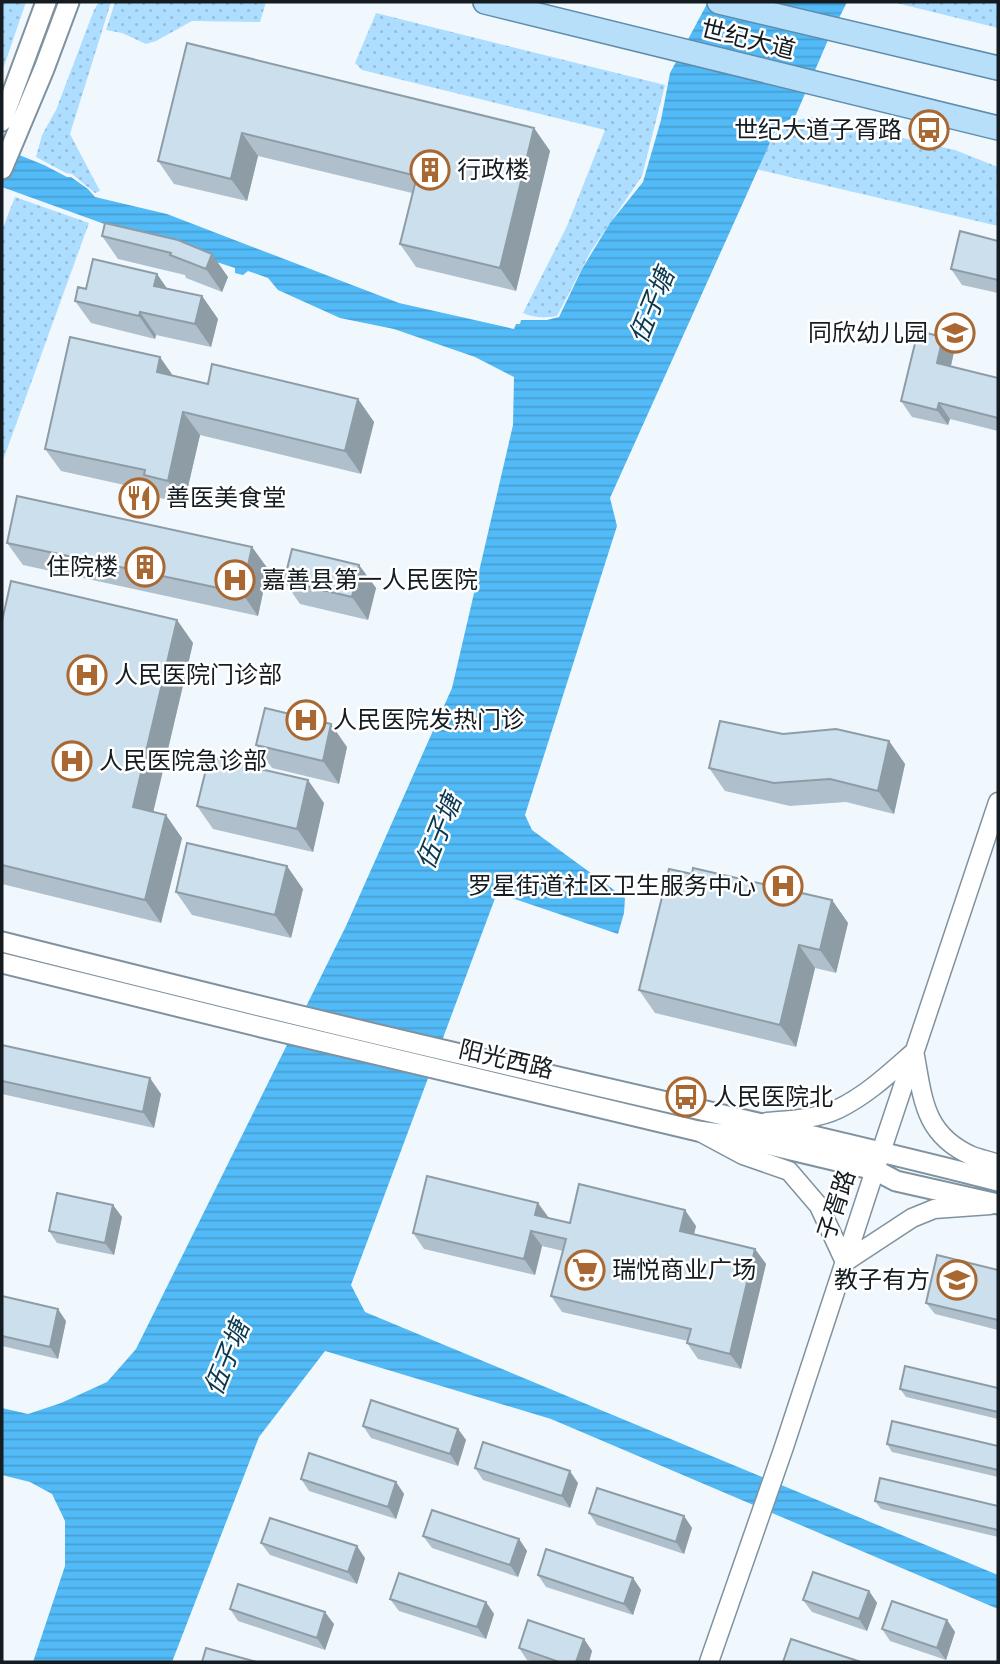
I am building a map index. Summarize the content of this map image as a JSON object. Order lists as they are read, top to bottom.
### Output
{
  "streets": {
    "main road": ["世纪大道", "阳光西路"],
    "street": ["子胥路"]
  },
  "crossings": [
    ["阳光西路", "子胥路"]
  ],
  "water": ["伍子塘"],
  "places": {
    "bus stop": ["世纪大道子胥路", "人民医院北"],
    "building": ["行政楼", "住院楼"],
    "school or university": ["同欣幼儿园", "教子有方"],
    "restaurant": ["善医美食堂"],
    "hospital": [
      "嘉善县第一人民医院",
      "人民医院门诊部",
      "人民医院发热门诊",
      "人民医院急诊部",
      "罗星街道社区卫生服务中心"
    ],
    "supermarket": ["瑞悦商业广场"]
  }
}
